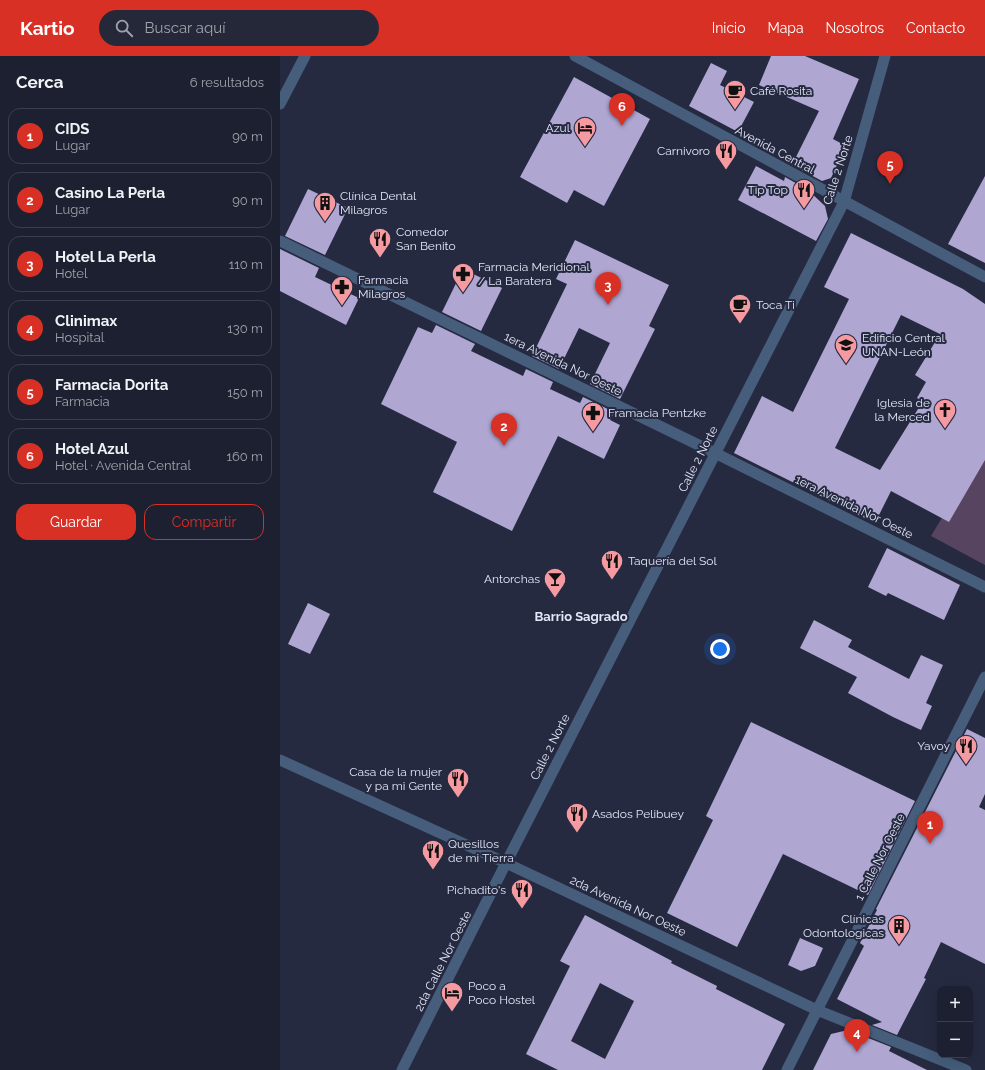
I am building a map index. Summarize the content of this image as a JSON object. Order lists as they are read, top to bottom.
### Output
{
  "streets": {
    "street": [
      "Avenida Central",
      "Calle 2 Norte",
      "1era Avenida Nor Oeste",
      "1 Calle Nor Oeste",
      "2da Avenida Nor Oeste",
      "2da Calle Nor Oeste"
    ]
  },
  "crossings": [
    ["Avenida Central", "Calle 2 Norte"],
    ["Calle 2 Norte", "1era Avenida Nor Oeste"],
    ["Calle 2 Norte", "2da Avenida Nor Oeste"],
    ["Calle 2 Norte", "2da Calle Nor Oeste"],
    ["1 Calle Nor Oeste", "2da Avenida Nor Oeste"],
    ["2da Avenida Nor Oeste", "2da Calle Nor Oeste"]
  ],
  "districts": ["Barrio Sagrado"],
  "places": {
    "cafe": ["Café Rosita", "Toca Ti"],
    "hotel": ["Azul", "Poco a Poco Hostel"],
    "restaurant": [
      "Carnivoro",
      "Tip Top",
      "Comedor San Benito",
      "Taquería del Sol",
      "Yavoy",
      "Casa de la mujer y pa mi Gente",
      "Asados Pelibuey",
      "Quesillos de mi Tierra",
      "Pichadito's"
    ],
    "building": ["Clínica Dental Milagros", "Clínicas Odontologicas"],
    "pharmacy": ["Farmacia Meridional / La Baratera", "Farmacia Milagros", "Framacia Pentzke"],
    "school or university": ["Edificio Central UNAN-León"],
    "church": ["Iglesia de la Merced"],
    "bar": ["Antorchas"]
  },
  "page": {
    "header": "Kartio",
    "search": "Buscar aquí",
    "nav": [
      "Inicio",
      "Mapa",
      "Nosotros",
      "Contacto"
    ],
    "heading": ["Cerca", "6 resultados"],
    "pins": [
      "6",
      "5",
      "3",
      "2",
      "1",
      "4"
    ],
    "list": [
      {
        "mark": "1",
        "name": "CIDS",
        "note": "Lugar",
        "value": "90 m"
      },
      {
        "mark": "2",
        "name": "Casino La Perla",
        "note": "Lugar",
        "value": "90 m"
      },
      {
        "mark": "3",
        "name": "Hotel La Perla",
        "note": "Hotel",
        "value": "110 m"
      },
      {
        "mark": "4",
        "name": "Clinimax",
        "note": "Hospital",
        "value": "130 m"
      },
      {
        "mark": "5",
        "name": "Farmacia Dorita",
        "note": "Farmacia",
        "value": "150 m"
      },
      {
        "mark": "6",
        "name": "Hotel Azul",
        "note": "Hotel · Avenida Central",
        "value": "160 m"
      }
    ],
    "buttons": ["Guardar", "Compartir"],
    "map_buttons": ["+", "−"]
  }
}
